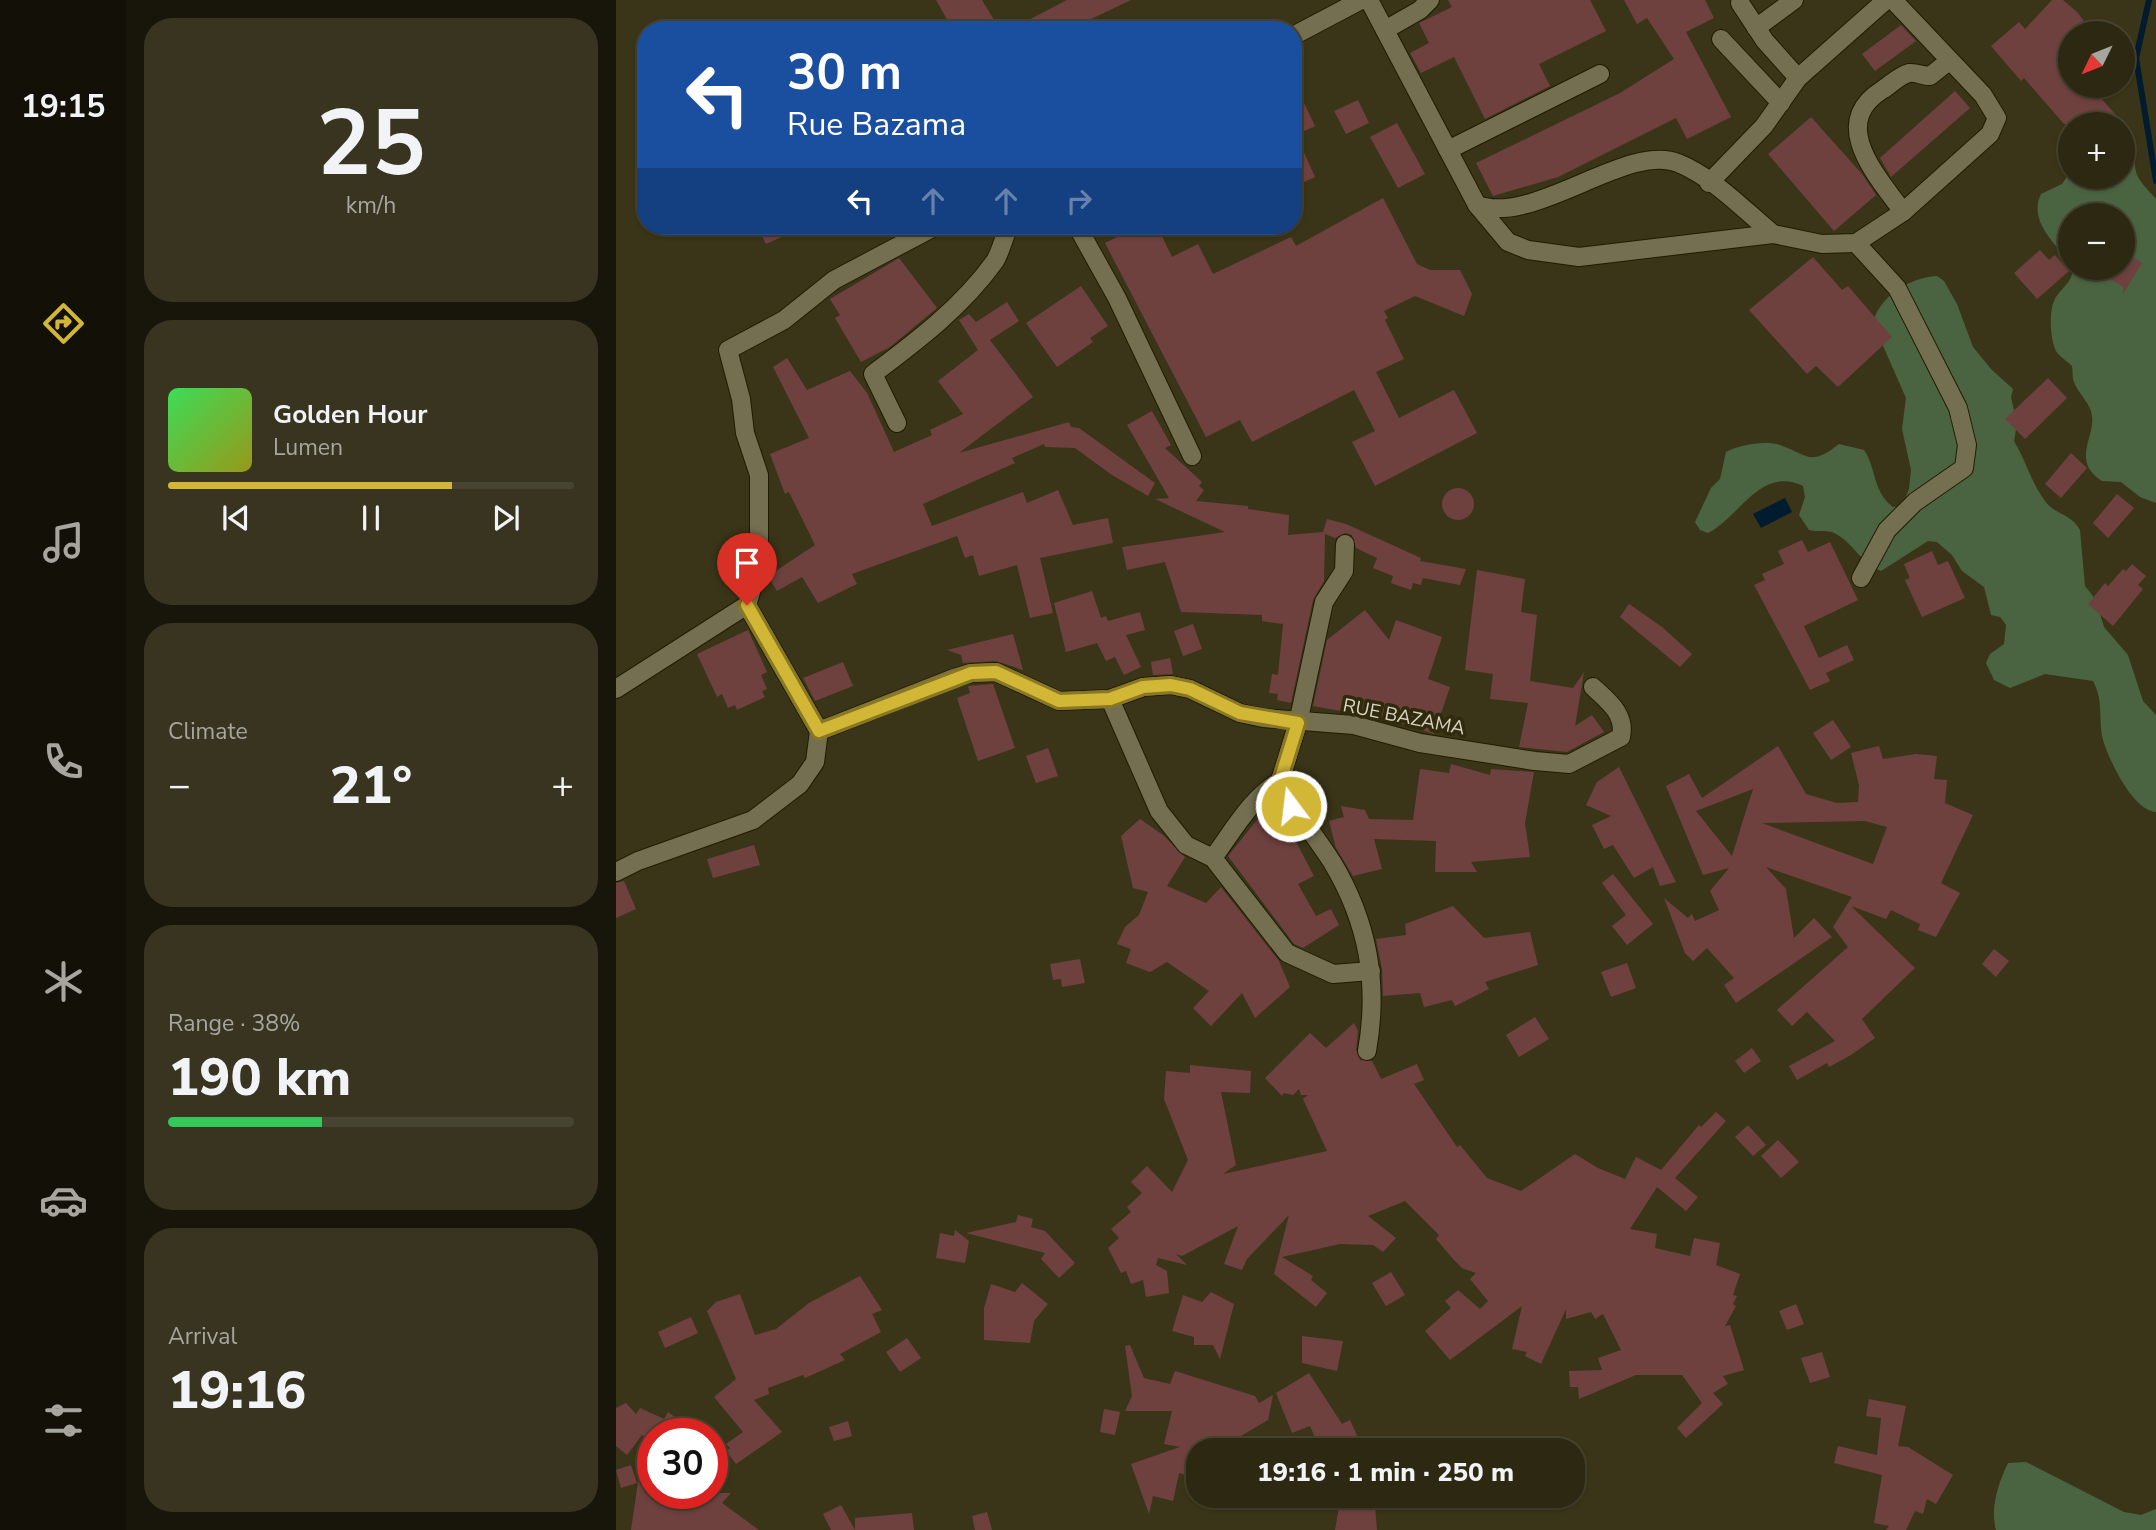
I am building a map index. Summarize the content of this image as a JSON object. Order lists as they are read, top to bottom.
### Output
{
  "streets": {
    "street": ["RUE BAZAMA"]
  },
  "north": "bottom left",
  "page": {
    "tabs": "19:15",
    "tile": [
      ["25", "km/h"],
      "Climate",
      ["Range · 38%", "190 km"],
      ["Arrival", "19:16"]
    ],
    "map_buttons": ["+", "−"],
    "turn": ["30 m", "Rue Bazama"],
    "song": ["Golden Hour", "Lumen"],
    "heat": ["−", "21°", "+"],
    "limit": "30",
    "trip": "19:16 · 1 min · 250 m"
  }
}
